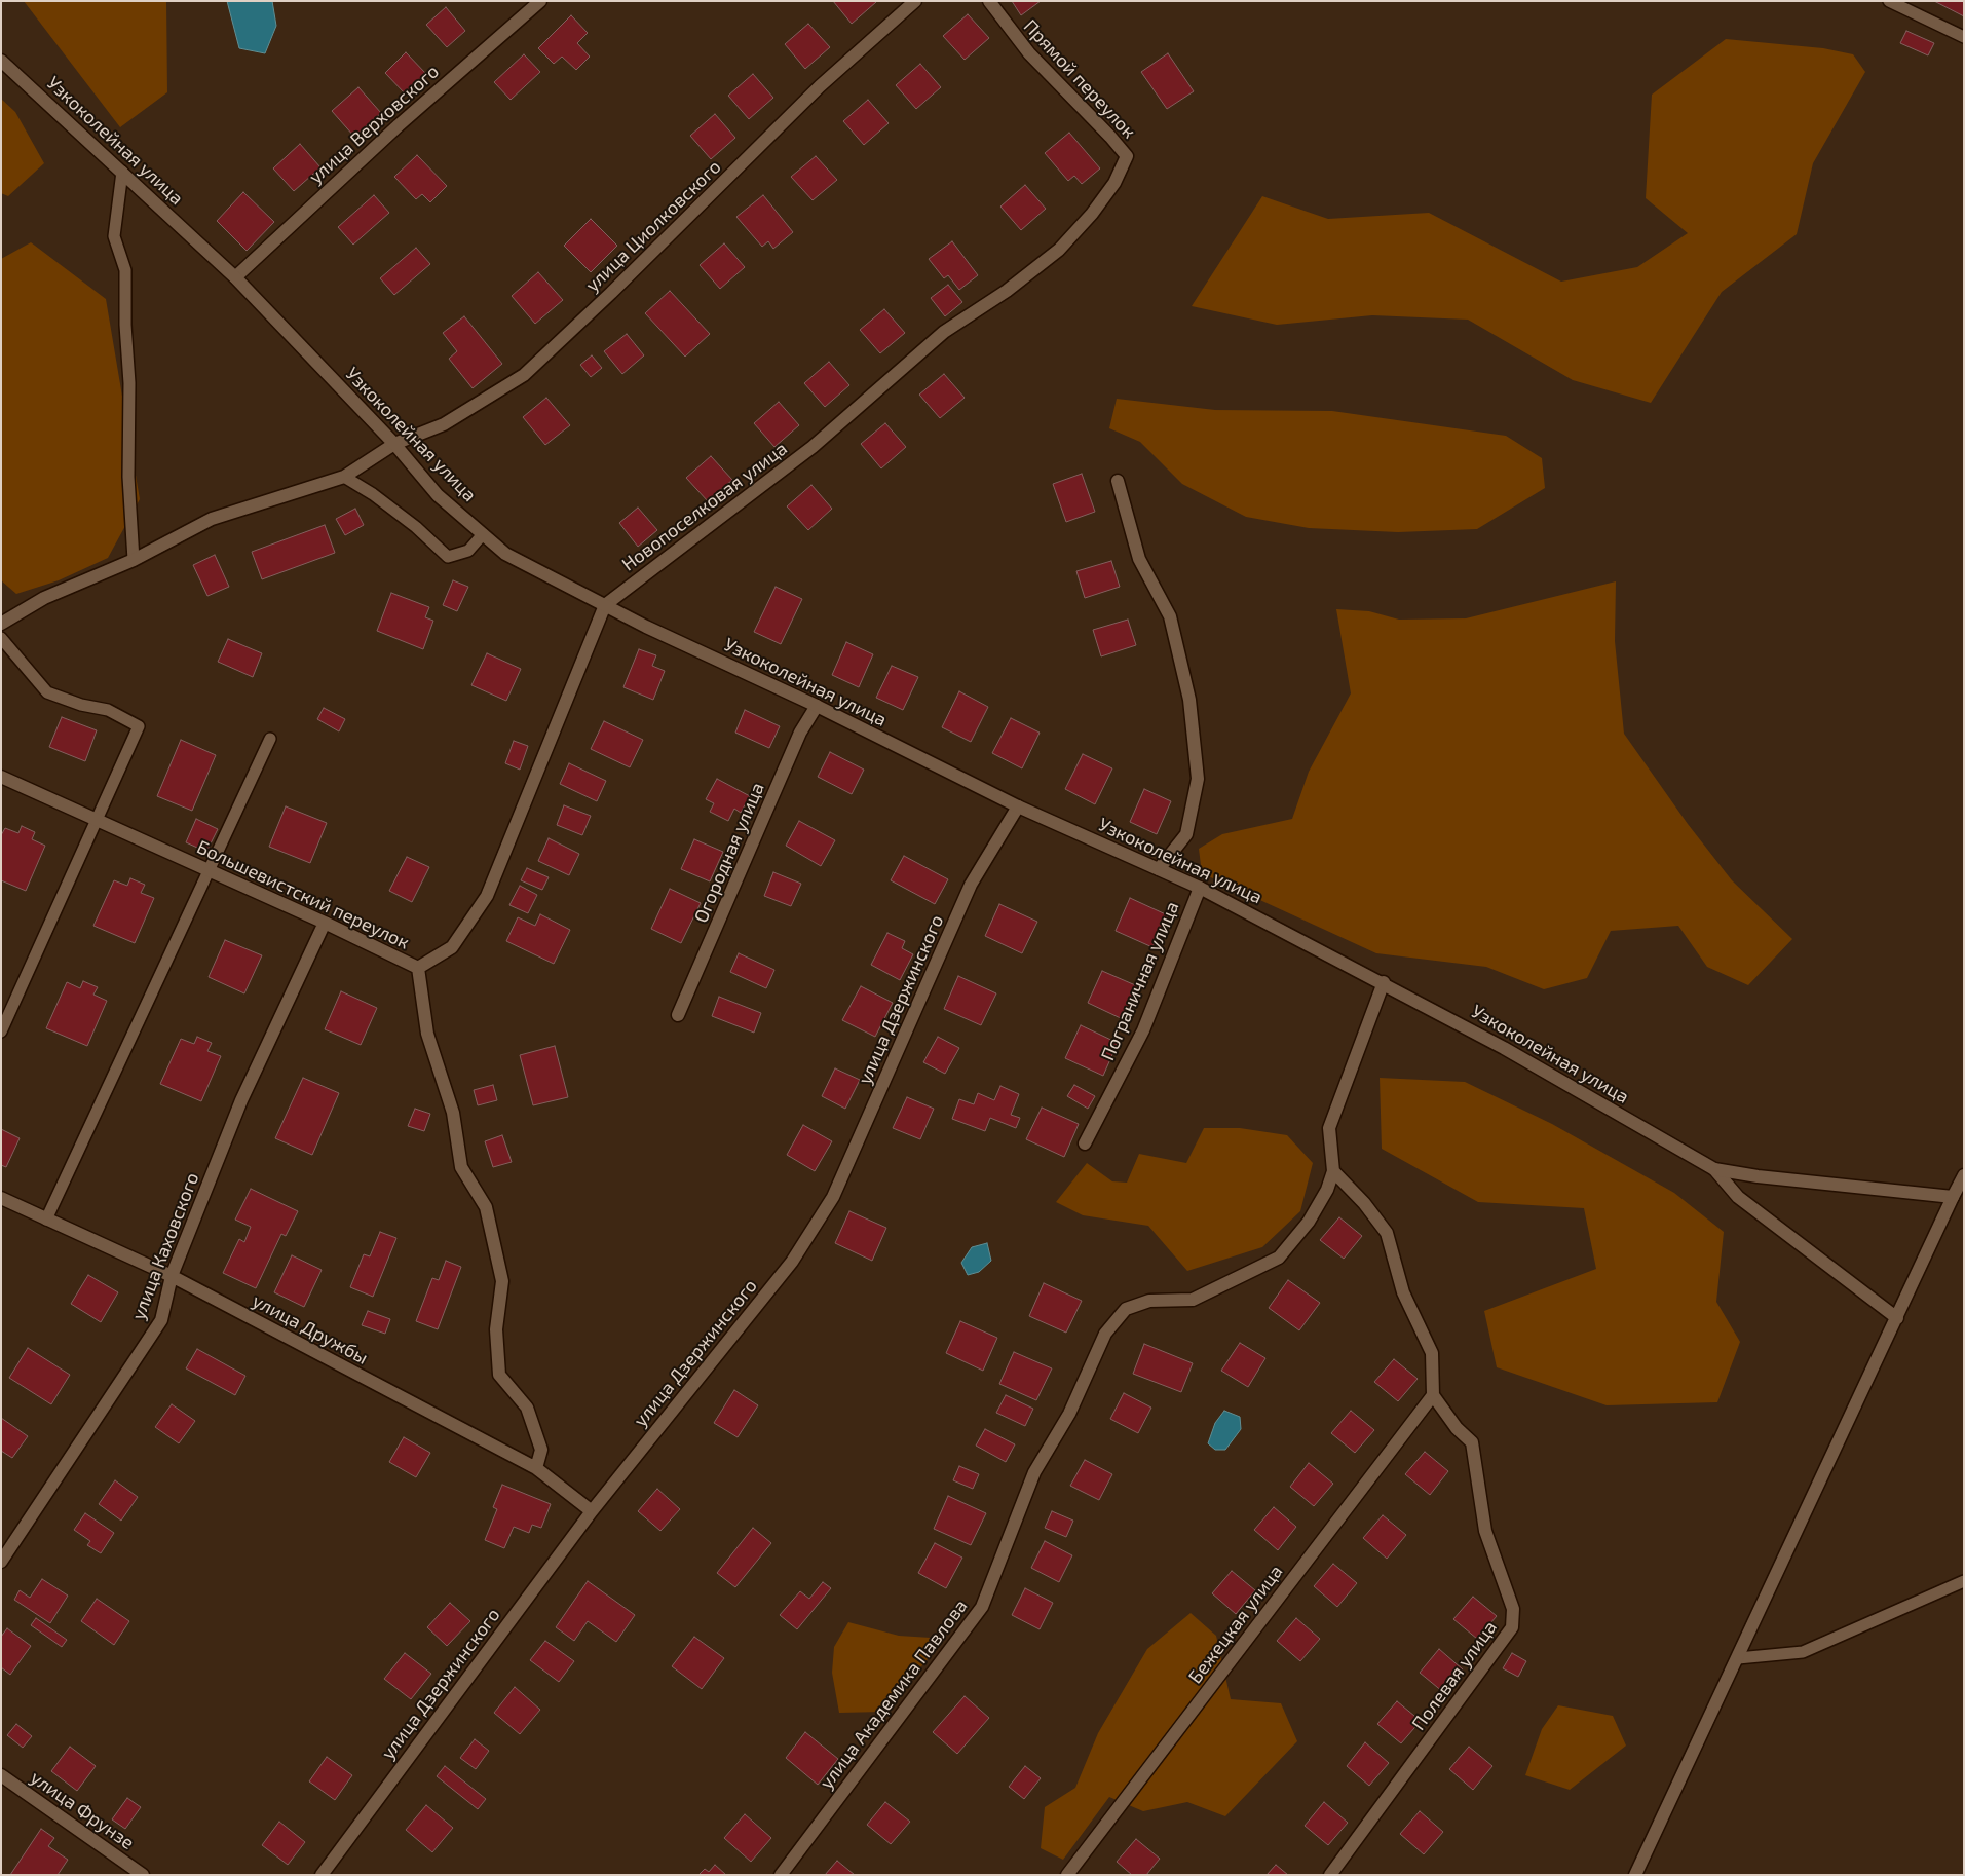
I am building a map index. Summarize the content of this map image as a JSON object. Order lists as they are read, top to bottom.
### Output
{
  "streets": {
    "street": [
      "Прямой переулок",
      "улица Верховского",
      "Узкоколейная улица",
      "улица Циолковского",
      "Новопоселковая улица",
      "Огородная улица",
      "Большевистский переулок",
      "Пограничная улица",
      "улица Дзержинского",
      "улица Каховского",
      "улица Дружбы",
      "Бежецкая улица",
      "Полевая улица",
      "улица Академика Павлова",
      "улица Фрунзе"
    ]
  },
  "crossings": [
    ["Прямой переулок", "Новопоселковая улица"],
    ["улица Верховского", "Узкоколейная улица"],
    ["Узкоколейная улица", "улица Циолковского"],
    ["Узкоколейная улица", "Новопоселковая улица"],
    ["Узкоколейная улица", "Огородная улица"],
    ["Узкоколейная улица", "Пограничная улица"],
    ["Узкоколейная улица", "улица Дзержинского"],
    ["Узкоколейная улица", "улица Академика Павлова"],
    ["Большевистский переулок", "улица Каховского"],
    ["Большевистский переулок", "улица Дружбы"],
    ["улица Дзержинского", "улица Дружбы"],
    ["улица Каховского", "улица Дружбы"],
    ["Бежецкая улица", "Полевая улица"]
  ]
}
